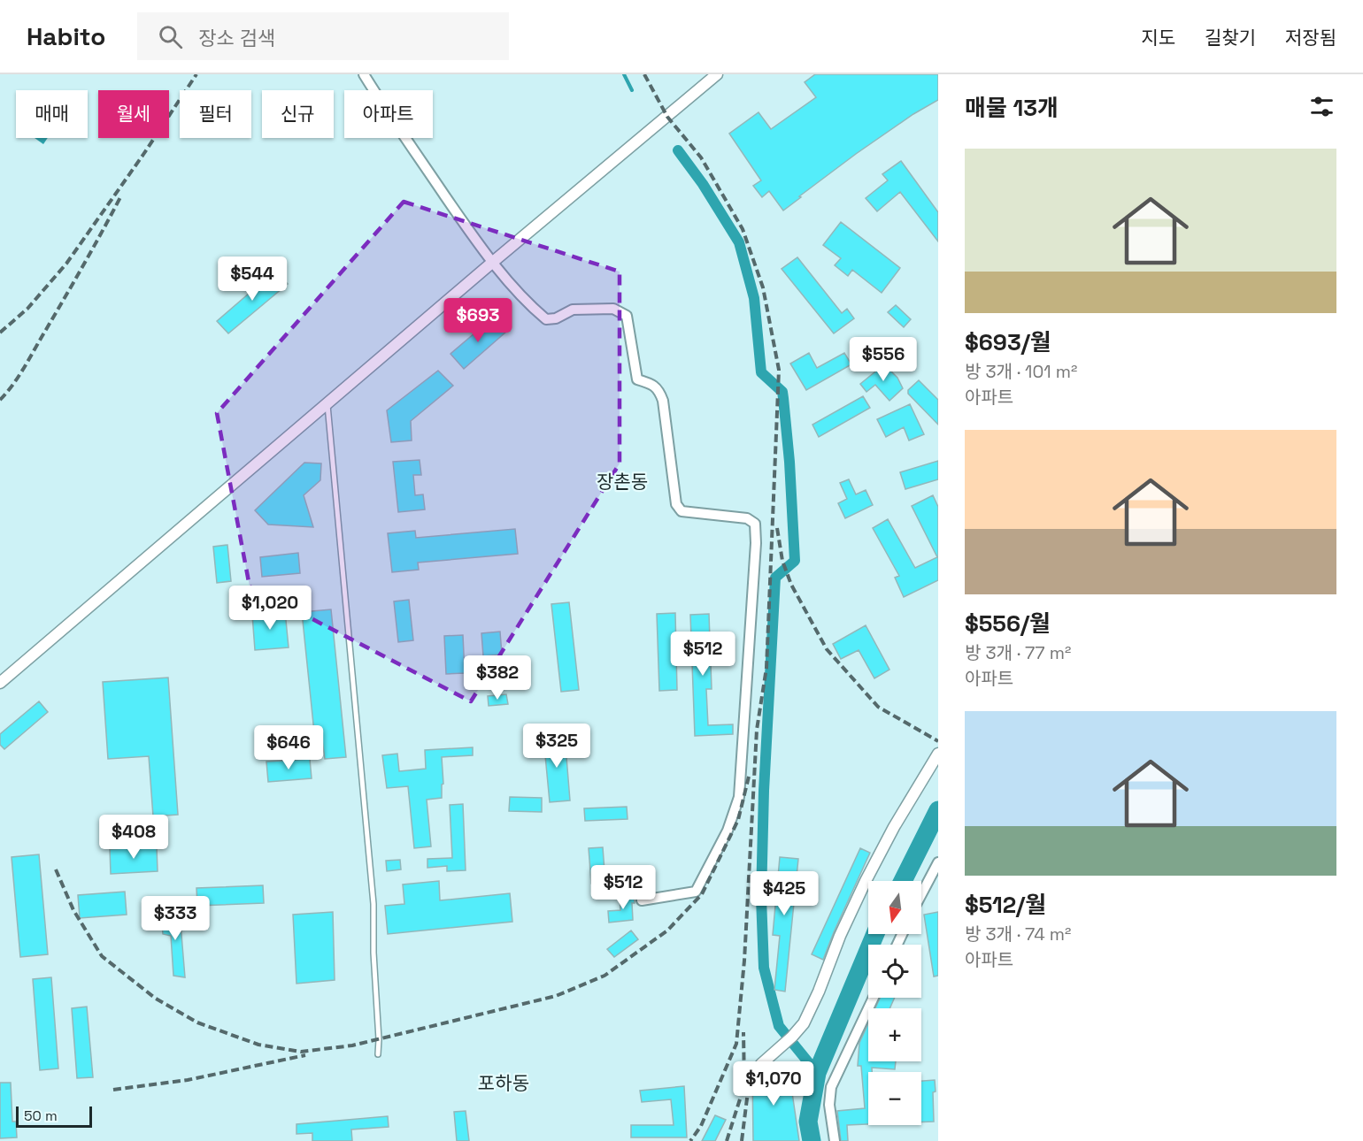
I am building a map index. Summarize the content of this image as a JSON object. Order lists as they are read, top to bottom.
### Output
{
  "districts": ["장촌동", "포하동"],
  "scale_bar": "50 m",
  "north": "bottom",
  "page": {
    "header": "Habito",
    "search": "장소 검색",
    "nav": ["지도", "길찾기", "저장됨"],
    "heading": "매물 13개",
    "chip": [
      "매매",
      "월세",
      "필터",
      "신규",
      "아파트"
    ],
    "list": [
      {
        "name": "$693/월",
        "note": "방 3개 · 101 m² · 아파트"
      },
      {
        "name": "$556/월",
        "note": "방 3개 · 77 m² · 아파트"
      },
      {
        "name": "$512/월",
        "note": "방 3개 · 74 m² · 아파트"
      }
    ],
    "price": [
      "$544",
      "$693",
      "$556",
      "$1,020",
      "$512",
      "$382",
      "$325",
      "$646",
      "$408",
      "$512",
      "$425",
      "$333",
      "$1,070"
    ],
    "map_buttons": ["+", "−"],
    "scale": "50 m"
  }
}
